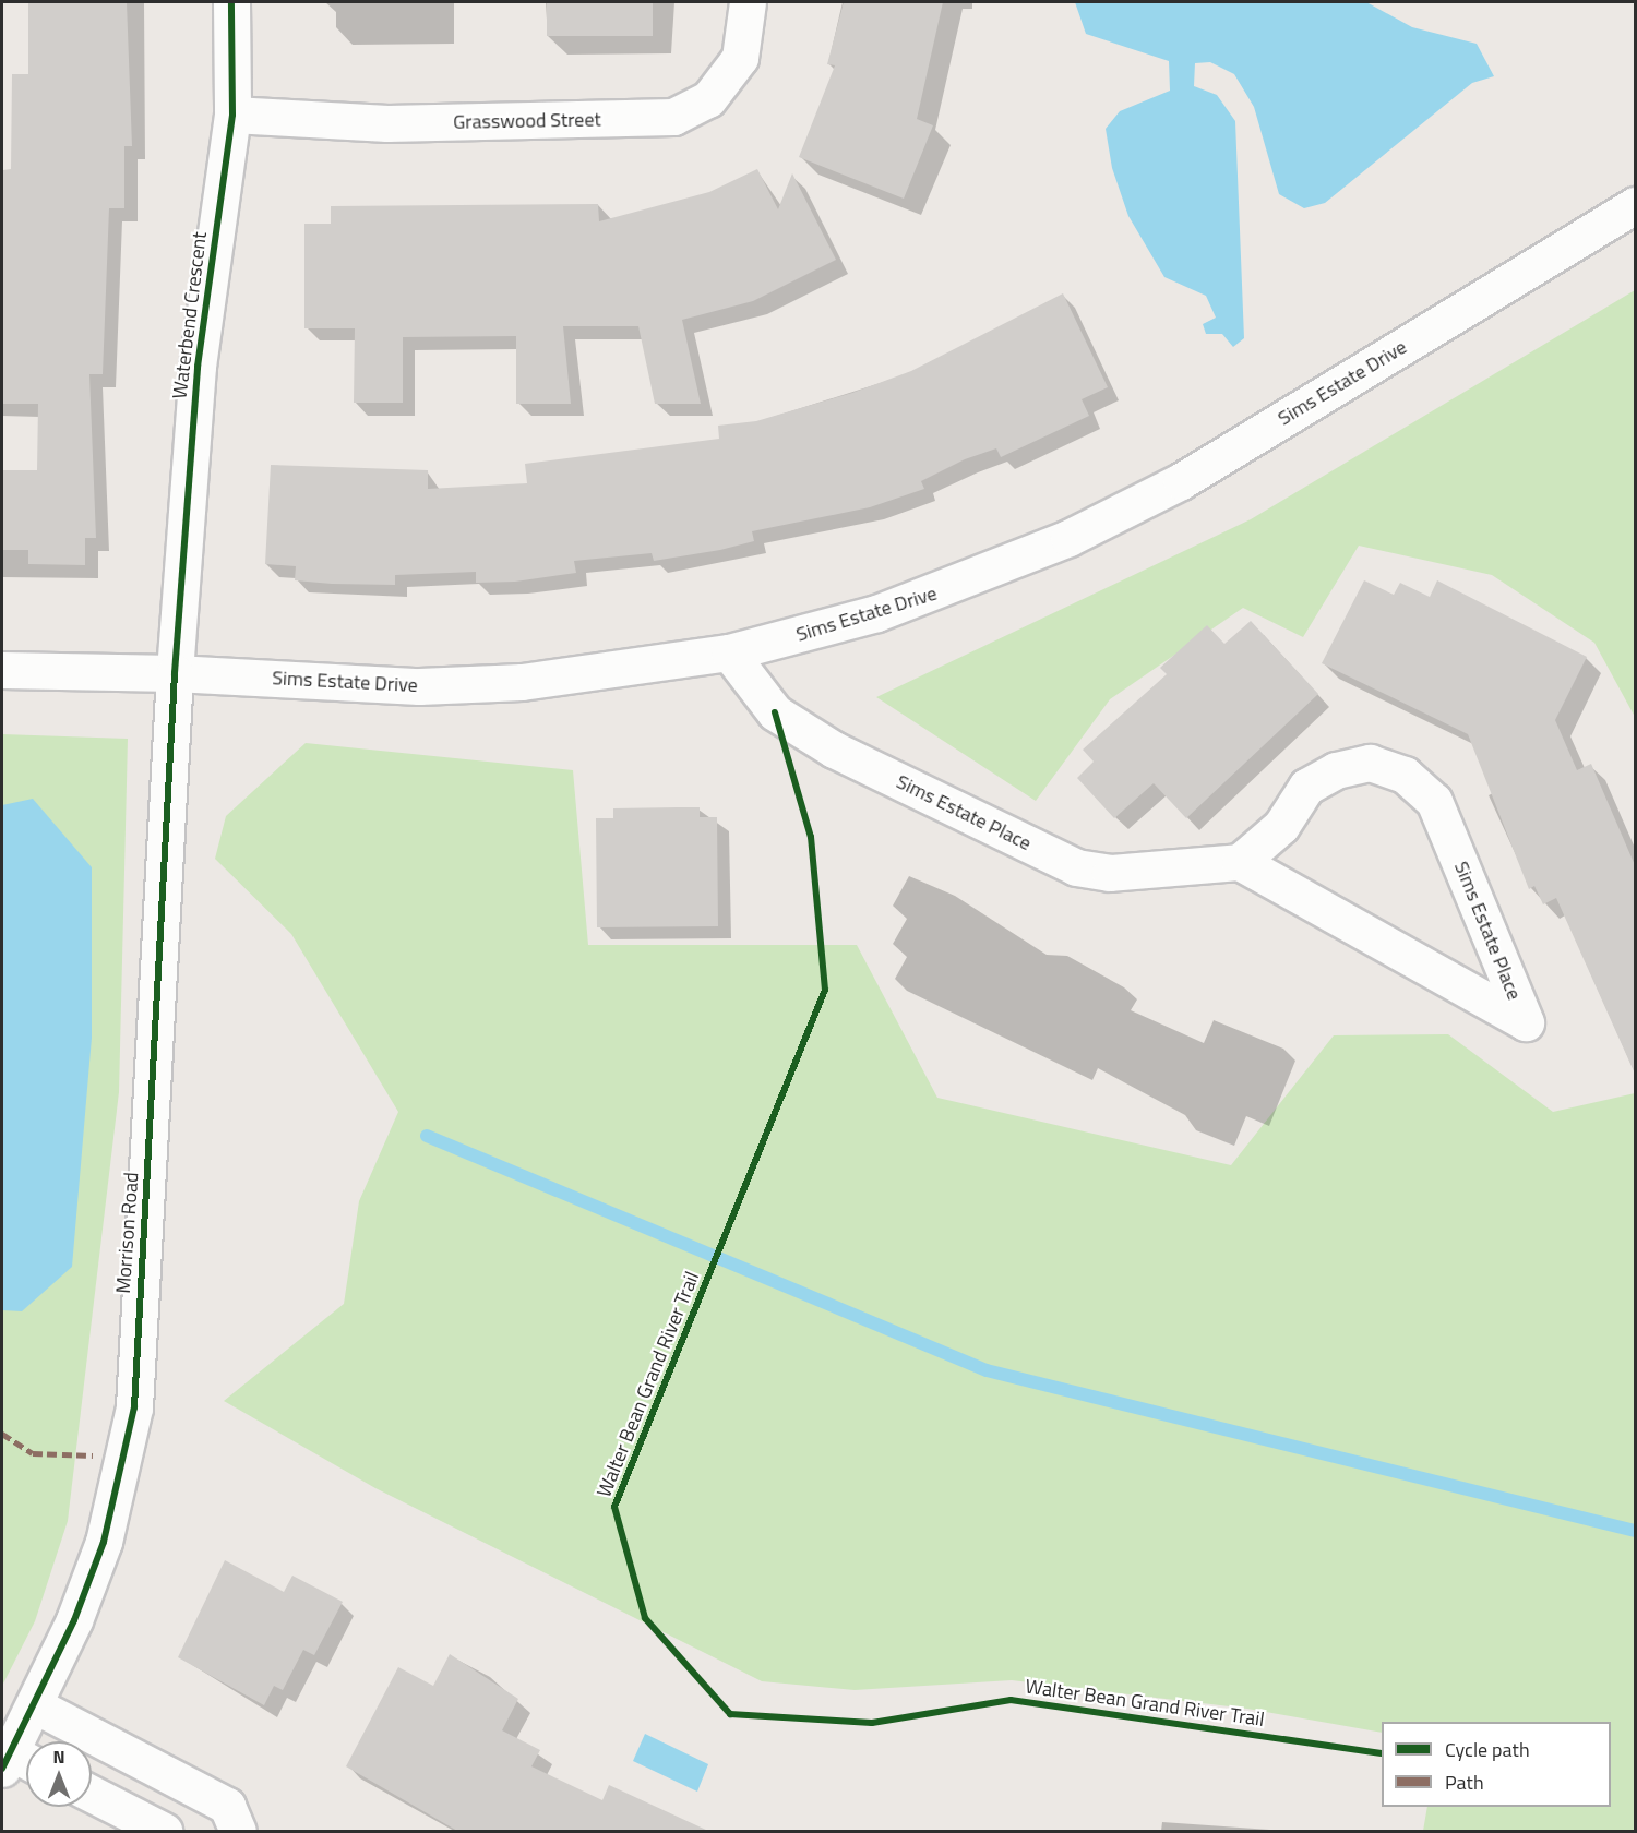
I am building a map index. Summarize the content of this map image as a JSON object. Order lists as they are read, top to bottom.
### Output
{
  "streets": {
    "street": [
      "Grasswood Street",
      "Waterbend Crescent",
      "Sims Estate Drive",
      "Sims Estate Place",
      "Morrison Road"
    ],
    "cycle path": ["Walter Bean Grand River Trail"]
  },
  "crossings": [
    ["Grasswood Street", "Waterbend Crescent"],
    ["Waterbend Crescent", "Sims Estate Drive"],
    ["Waterbend Crescent", "Morrison Road"],
    ["Sims Estate Drive", "Sims Estate Place"],
    ["Sims Estate Drive", "Morrison Road"]
  ],
  "legend": ["Cycle path", "Path"],
  "north": "top"
}
